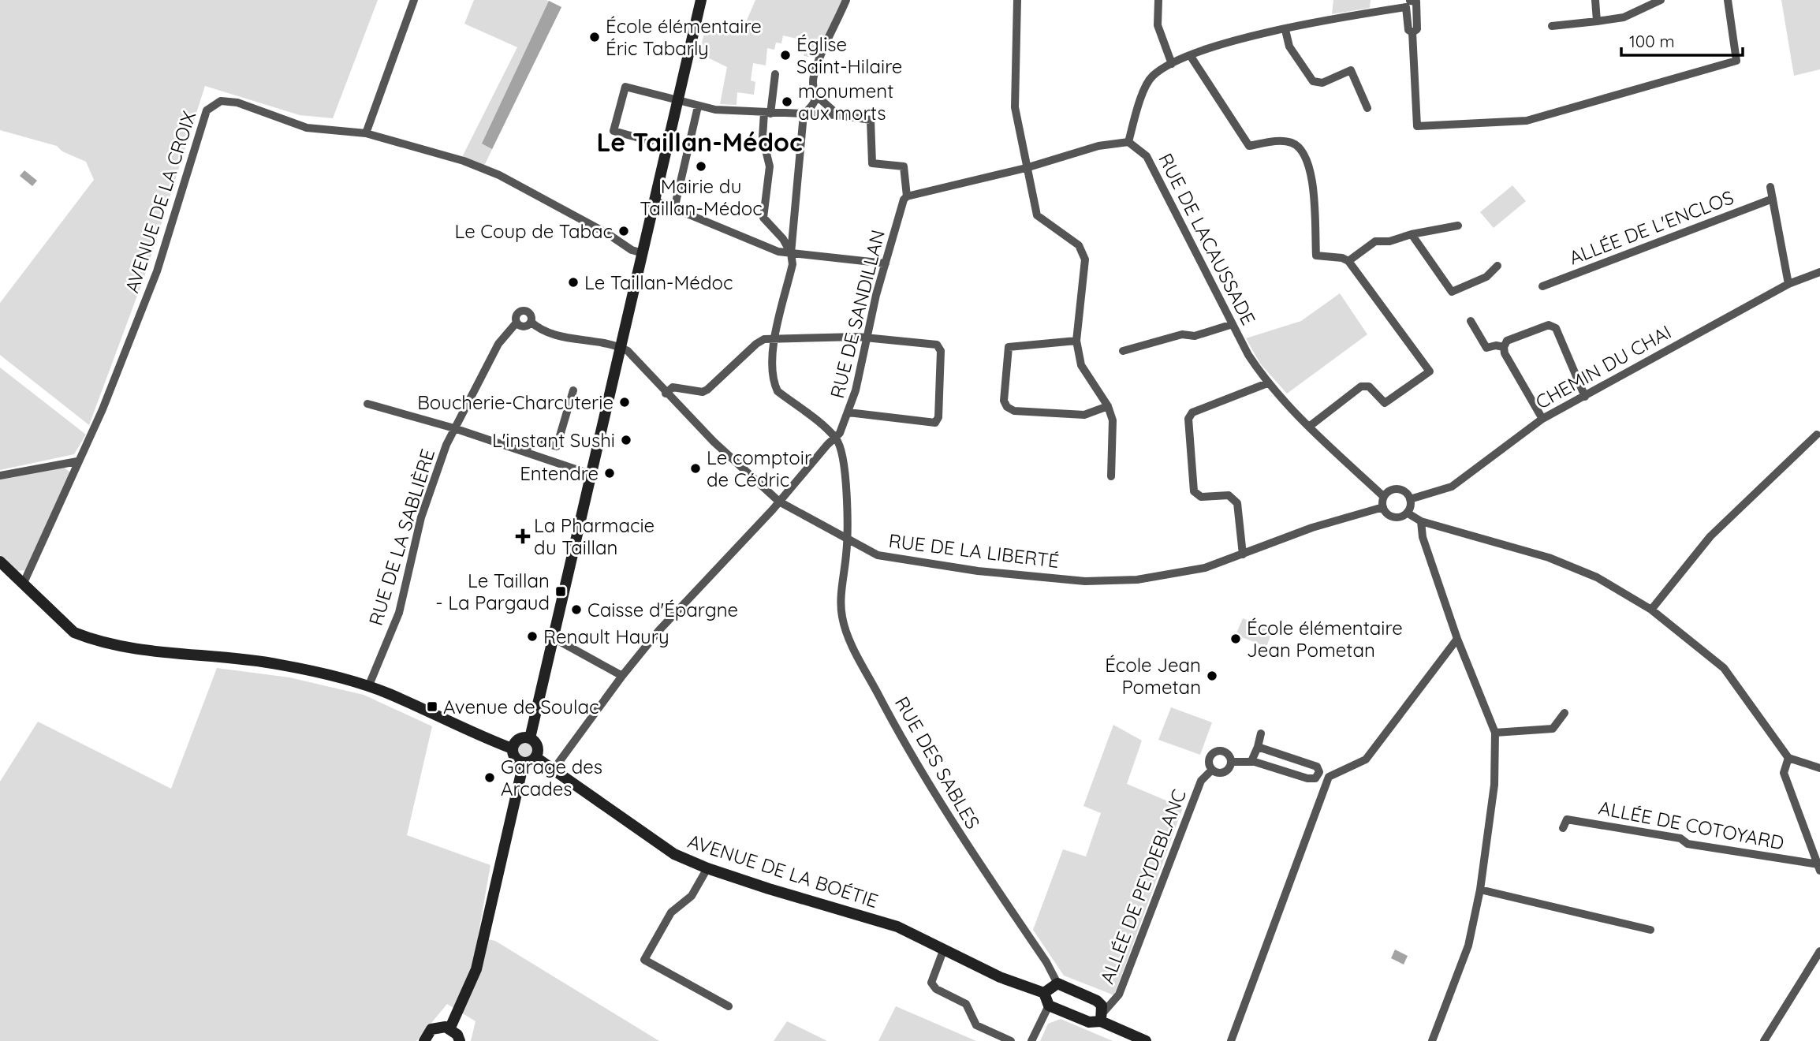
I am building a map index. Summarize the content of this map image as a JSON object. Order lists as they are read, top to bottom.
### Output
{
  "streets": {
    "main road": ["AVENUE DE LA BOÉTIE"],
    "street": [
      "AVENUE DE LA CROIX",
      "ALLÉE DE L'ENCLOS",
      "RUE DE LACAUSSADE",
      "RUE DE SANDILLAN",
      "CHEMIN DU CHAI",
      "RUE DE LA SABLIÈRE",
      "RUE DE LA LIBERTÉ",
      "RUE DES SABLES",
      "ALLÉE DE COTOYARD",
      "ALLÉE DE PEYDEBLANC"
    ]
  },
  "crossings": [
    ["RUE DE LACAUSSADE", "CHEMIN DU CHAI"],
    ["RUE DE LACAUSSADE", "RUE DE LA LIBERTÉ"],
    ["RUE DE SANDILLAN", "RUE DE LA LIBERTÉ"],
    ["RUE DE SANDILLAN", "RUE DES SABLES"],
    ["RUE DE SANDILLAN", "AVENUE DE LA BOÉTIE"],
    ["CHEMIN DU CHAI", "RUE DE LA LIBERTÉ"],
    ["RUE DE LA LIBERTÉ", "RUE DES SABLES"]
  ],
  "districts": ["Le Taillan-Médoc"],
  "places": {
    "other": [
      "École élémentaire Éric Tabarly",
      "Église Saint-Hilaire",
      "monument aux morts",
      "Mairie du Taillan-Médoc",
      "Le Coup de Tabac",
      "Le Taillan-Médoc",
      "Boucherie-Charcuterie",
      "L'instant Sushi",
      "Le comptoir de Cédric",
      "Entendre",
      "Caisse d'Épargne",
      "Renault Haury",
      "École élémentaire Jean Pometan",
      "École Jean Pometan",
      "Garage des Arcades"
    ],
    "health": ["La Pharmacie du Taillan"],
    "transit": ["Le Taillan - La Pargaud", "Avenue de Soulac"]
  },
  "scale_bar": "100 m"
}
